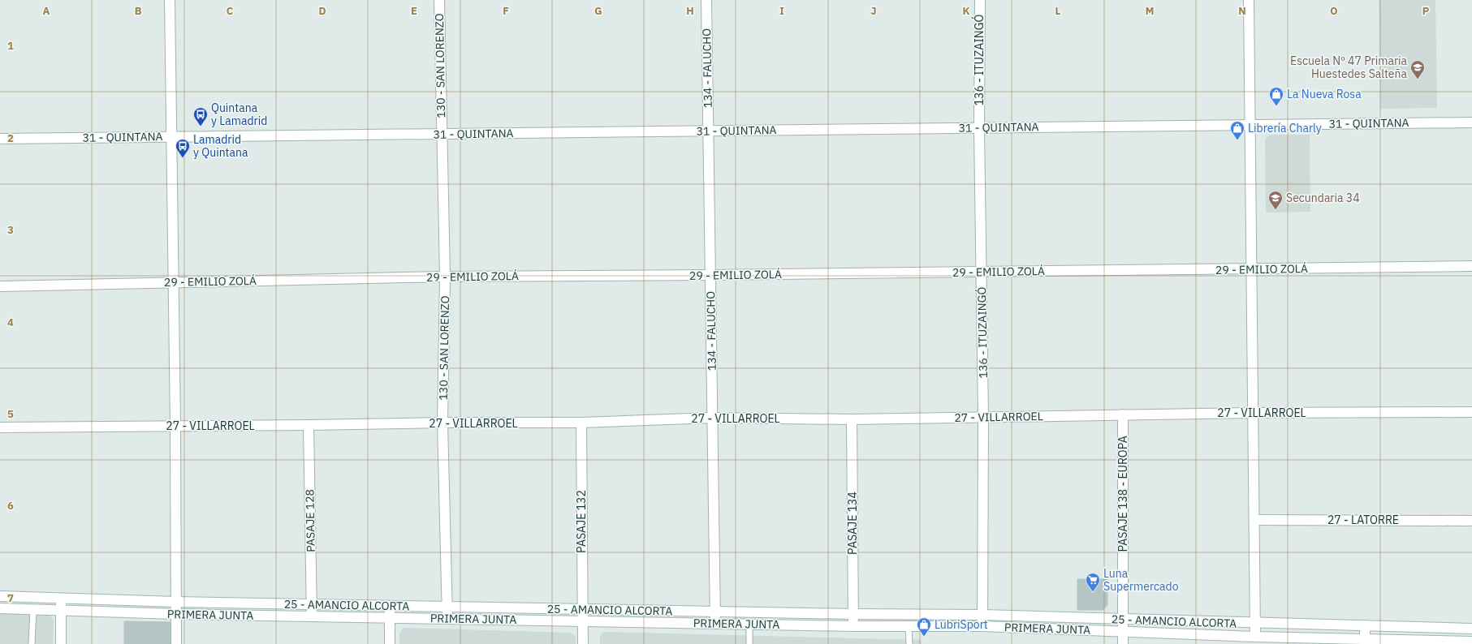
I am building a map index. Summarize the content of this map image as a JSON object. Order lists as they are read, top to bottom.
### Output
{
  "streets": {
    "street": [
      "136 - ITUZAINGÓ",
      "130 - SAN LORENZO",
      "134 - FALUCHO",
      "31 - QUINTANA",
      "29 - EMILIO ZOLÁ",
      "27 - VILLARROEL",
      "PASAJE 138 - EUROPA",
      "27 - LATORRE",
      "PASAJE 128",
      "PASAJE 132",
      "PASAJE 134",
      "25 - AMANCIO ALCORTA",
      "PRIMERA JUNTA"
    ]
  },
  "crossings": [
    ["136 - ITUZAINGÓ", "31 - QUINTANA"],
    ["136 - ITUZAINGÓ", "29 - EMILIO ZOLÁ"],
    ["136 - ITUZAINGÓ", "27 - VILLARROEL"],
    ["136 - ITUZAINGÓ", "25 - AMANCIO ALCORTA"],
    ["136 - ITUZAINGÓ", "PRIMERA JUNTA"],
    ["130 - SAN LORENZO", "31 - QUINTANA"],
    ["130 - SAN LORENZO", "29 - EMILIO ZOLÁ"],
    ["130 - SAN LORENZO", "27 - VILLARROEL"],
    ["130 - SAN LORENZO", "25 - AMANCIO ALCORTA"],
    ["130 - SAN LORENZO", "PRIMERA JUNTA"],
    ["134 - FALUCHO", "31 - QUINTANA"],
    ["134 - FALUCHO", "29 - EMILIO ZOLÁ"],
    ["134 - FALUCHO", "27 - VILLARROEL"],
    ["134 - FALUCHO", "25 - AMANCIO ALCORTA"],
    ["134 - FALUCHO", "PRIMERA JUNTA"],
    ["27 - VILLARROEL", "PASAJE 138 - EUROPA"],
    ["27 - VILLARROEL", "PASAJE 128"],
    ["27 - VILLARROEL", "PASAJE 132"],
    ["27 - VILLARROEL", "PASAJE 134"],
    ["PASAJE 138 - EUROPA", "25 - AMANCIO ALCORTA"],
    ["PASAJE 138 - EUROPA", "PRIMERA JUNTA"],
    ["PASAJE 128", "25 - AMANCIO ALCORTA"],
    ["PASAJE 128", "PRIMERA JUNTA"],
    ["PASAJE 132", "25 - AMANCIO ALCORTA"],
    ["PASAJE 132", "PRIMERA JUNTA"],
    ["PASAJE 134", "25 - AMANCIO ALCORTA"],
    ["PASAJE 134", "PRIMERA JUNTA"]
  ],
  "places": {
    "school or university": ["Escuela Nº 47 Primaria Huestedes Salteña", "Secundaria 34"],
    "shop": ["La Nueva Rosa", "Librería Charly", "LubriSport"],
    "bus stop": ["Quintana y Lamadrid", "Lamadrid y Quintana"],
    "supermarket": ["Luna Supermercado"]
  },
  "grid": {
    "columns": [
      "A",
      "B",
      "C",
      "D",
      "E",
      "F",
      "G",
      "H",
      "I",
      "J",
      "K",
      "L",
      "M",
      "N",
      "O",
      "P"
    ],
    "rows": [
      "1",
      "2",
      "3",
      "4",
      "5",
      "6",
      "7"
    ]
  }
}
